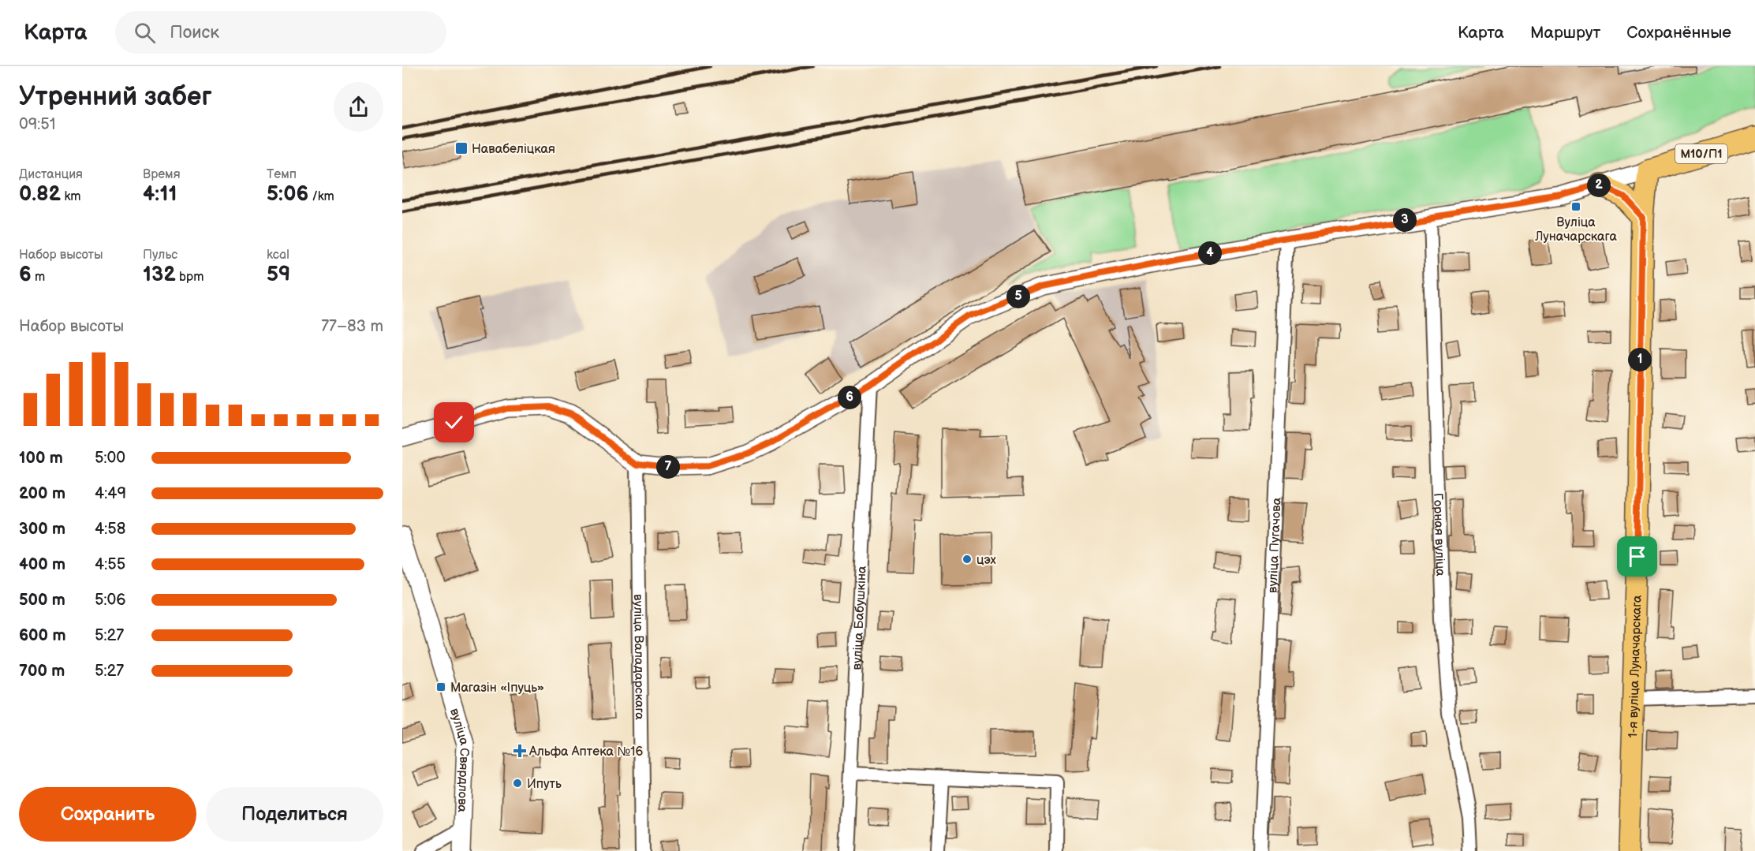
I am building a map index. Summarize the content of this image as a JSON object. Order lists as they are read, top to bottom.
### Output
{
  "streets": {
    "main road": ["М10/П1", "1-я вуліца Луначарскага"],
    "street": [
      "Горная вуліца",
      "вуліца Пугачова",
      "вуліца Бабушкіна",
      "вуліца Валадарскага",
      "вуліца Свярдлова"
    ]
  },
  "crossings": [
    ["М10/П1", "1-я вуліца Луначарскага"]
  ],
  "places": {
    "transit": ["Навабеліцкая", "Вуліца Луначарскага", "Магазін «Іпуць»"],
    "other": ["цэх", "Ипуть"],
    "health": ["Альфа Аптека №16"]
  },
  "page": {
    "header": "Карта",
    "search": "Поиск",
    "nav": ["Карта", "Маршрут", "Сохранённые"],
    "heading": ["Утренний забег", "09:51"],
    "stats": [
      ["Дистанция", "0.82 km"],
      ["Время", "4:11"],
      ["Темп", "5:06 /km"],
      ["Набор высоты", "6 m"],
      ["Пульс", "132 bpm"],
      ["kcal", "59"]
    ],
    "pins": [
      "2",
      "3",
      "4",
      "5",
      "1",
      "6",
      "7"
    ],
    "chart": ["Набор высоты", "77–83 m"],
    "list": [
      {
        "name": "100 m",
        "note": "5:00"
      },
      {
        "name": "200 m",
        "note": "4:49"
      },
      {
        "name": "300 m",
        "note": "4:58"
      },
      {
        "name": "400 m",
        "note": "4:55"
      },
      {
        "name": "500 m",
        "note": "5:06"
      },
      {
        "name": "600 m",
        "note": "5:27"
      },
      {
        "name": "700 m",
        "note": "5:27"
      }
    ],
    "buttons": ["Сохранить", "Поделиться"]
  }
}
